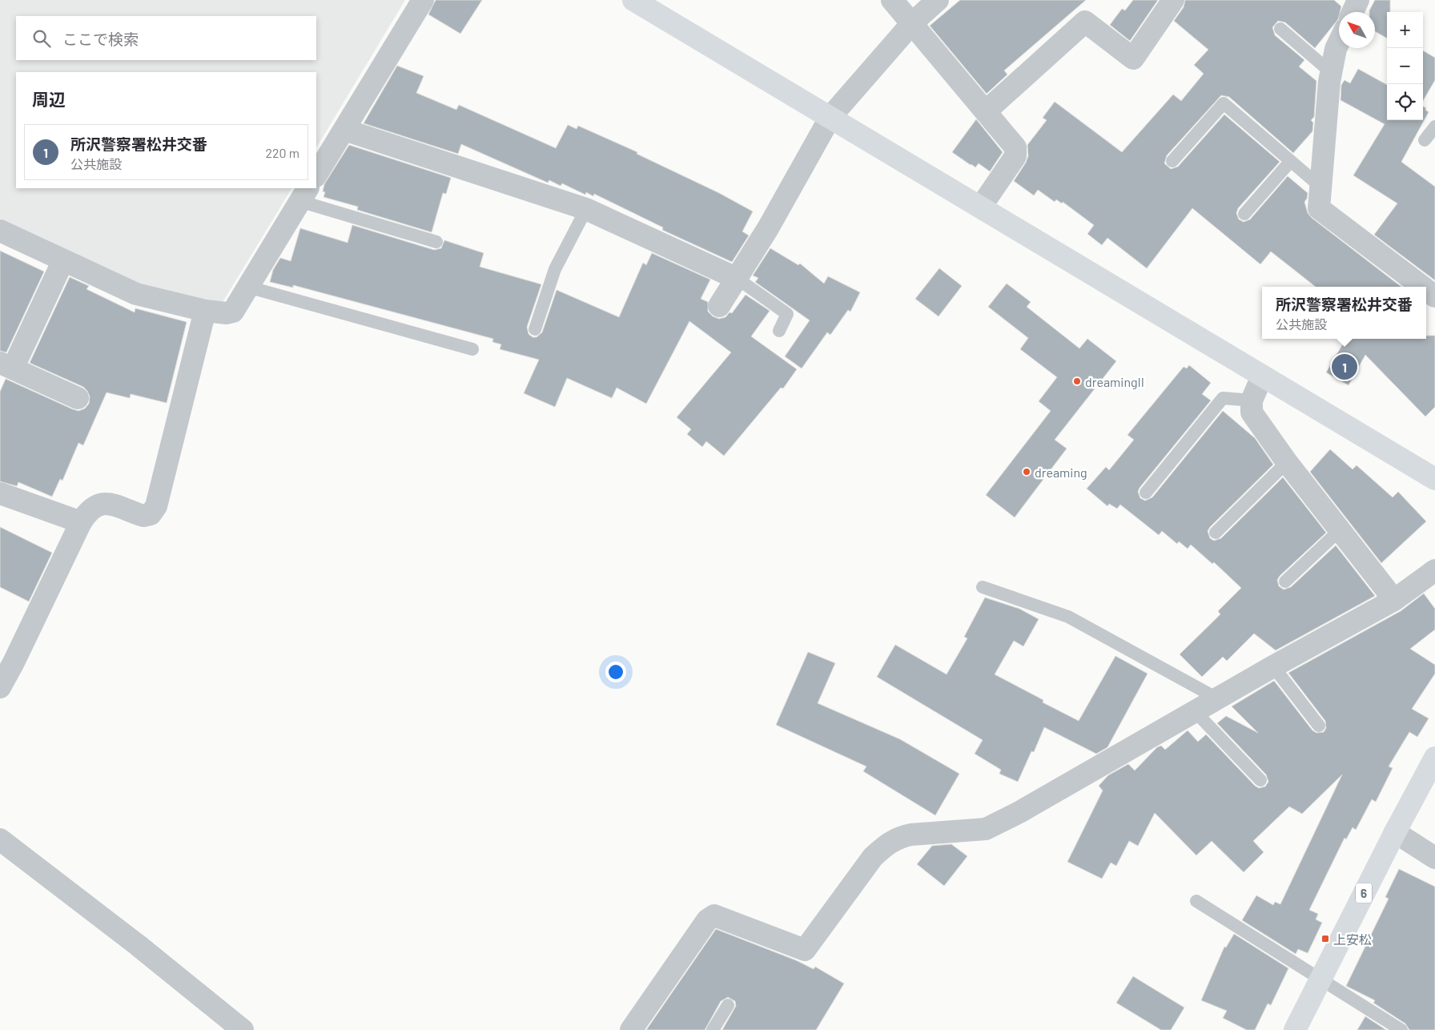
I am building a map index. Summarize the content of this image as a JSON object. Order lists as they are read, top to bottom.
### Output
{
  "streets": {
    "street": ["6"]
  },
  "places": {
    "other": ["dreamingII", "dreaming"],
    "transit": ["上安松"]
  },
  "north": "top left",
  "page": {
    "map_buttons": ["+", "−"],
    "search": "ここで検索",
    "heading": "周辺",
    "list": [
      {
        "mark": "1",
        "name": "所沢警察署松井交番",
        "note": "公共施設",
        "value": "220 m"
      }
    ],
    "popup": ["所沢警察署松井交番", "公共施設"],
    "pins": "1"
  }
}
